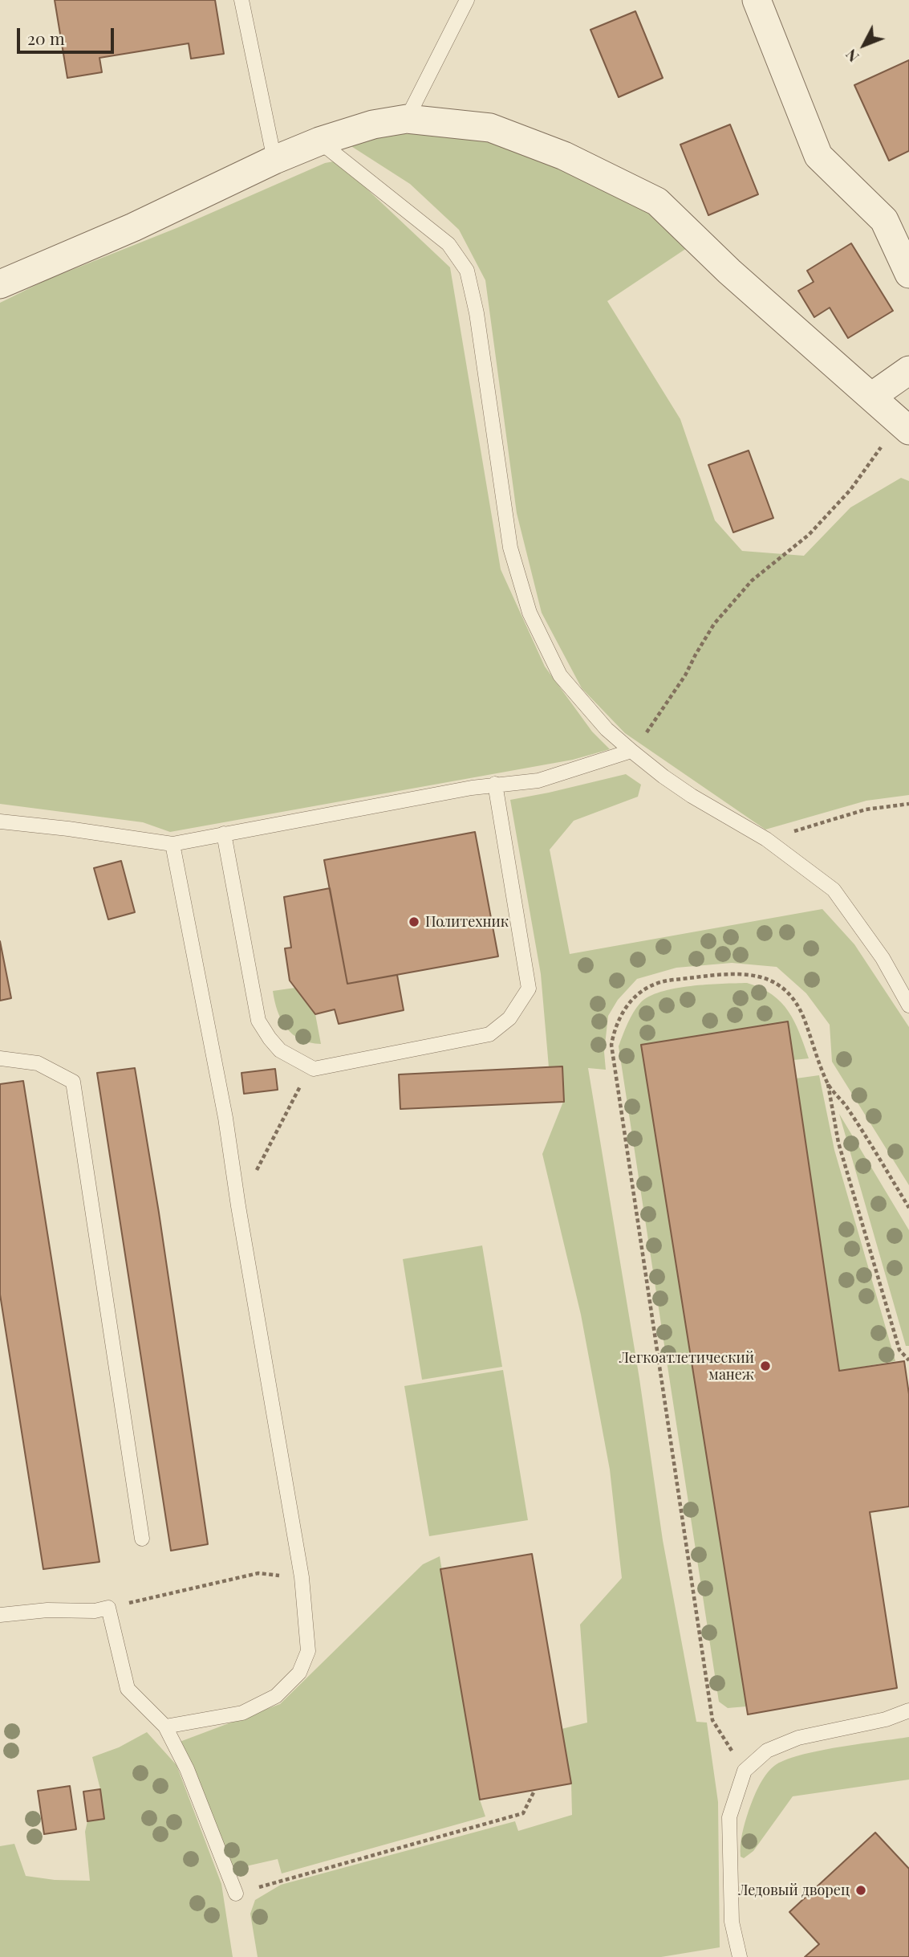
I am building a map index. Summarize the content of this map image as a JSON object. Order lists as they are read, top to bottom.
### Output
{
  "places": ["Политехник", "Легкоатлетический манеж", "Ледовый дворец"],
  "scale_bar": "20 m",
  "north": "bottom left"
}
